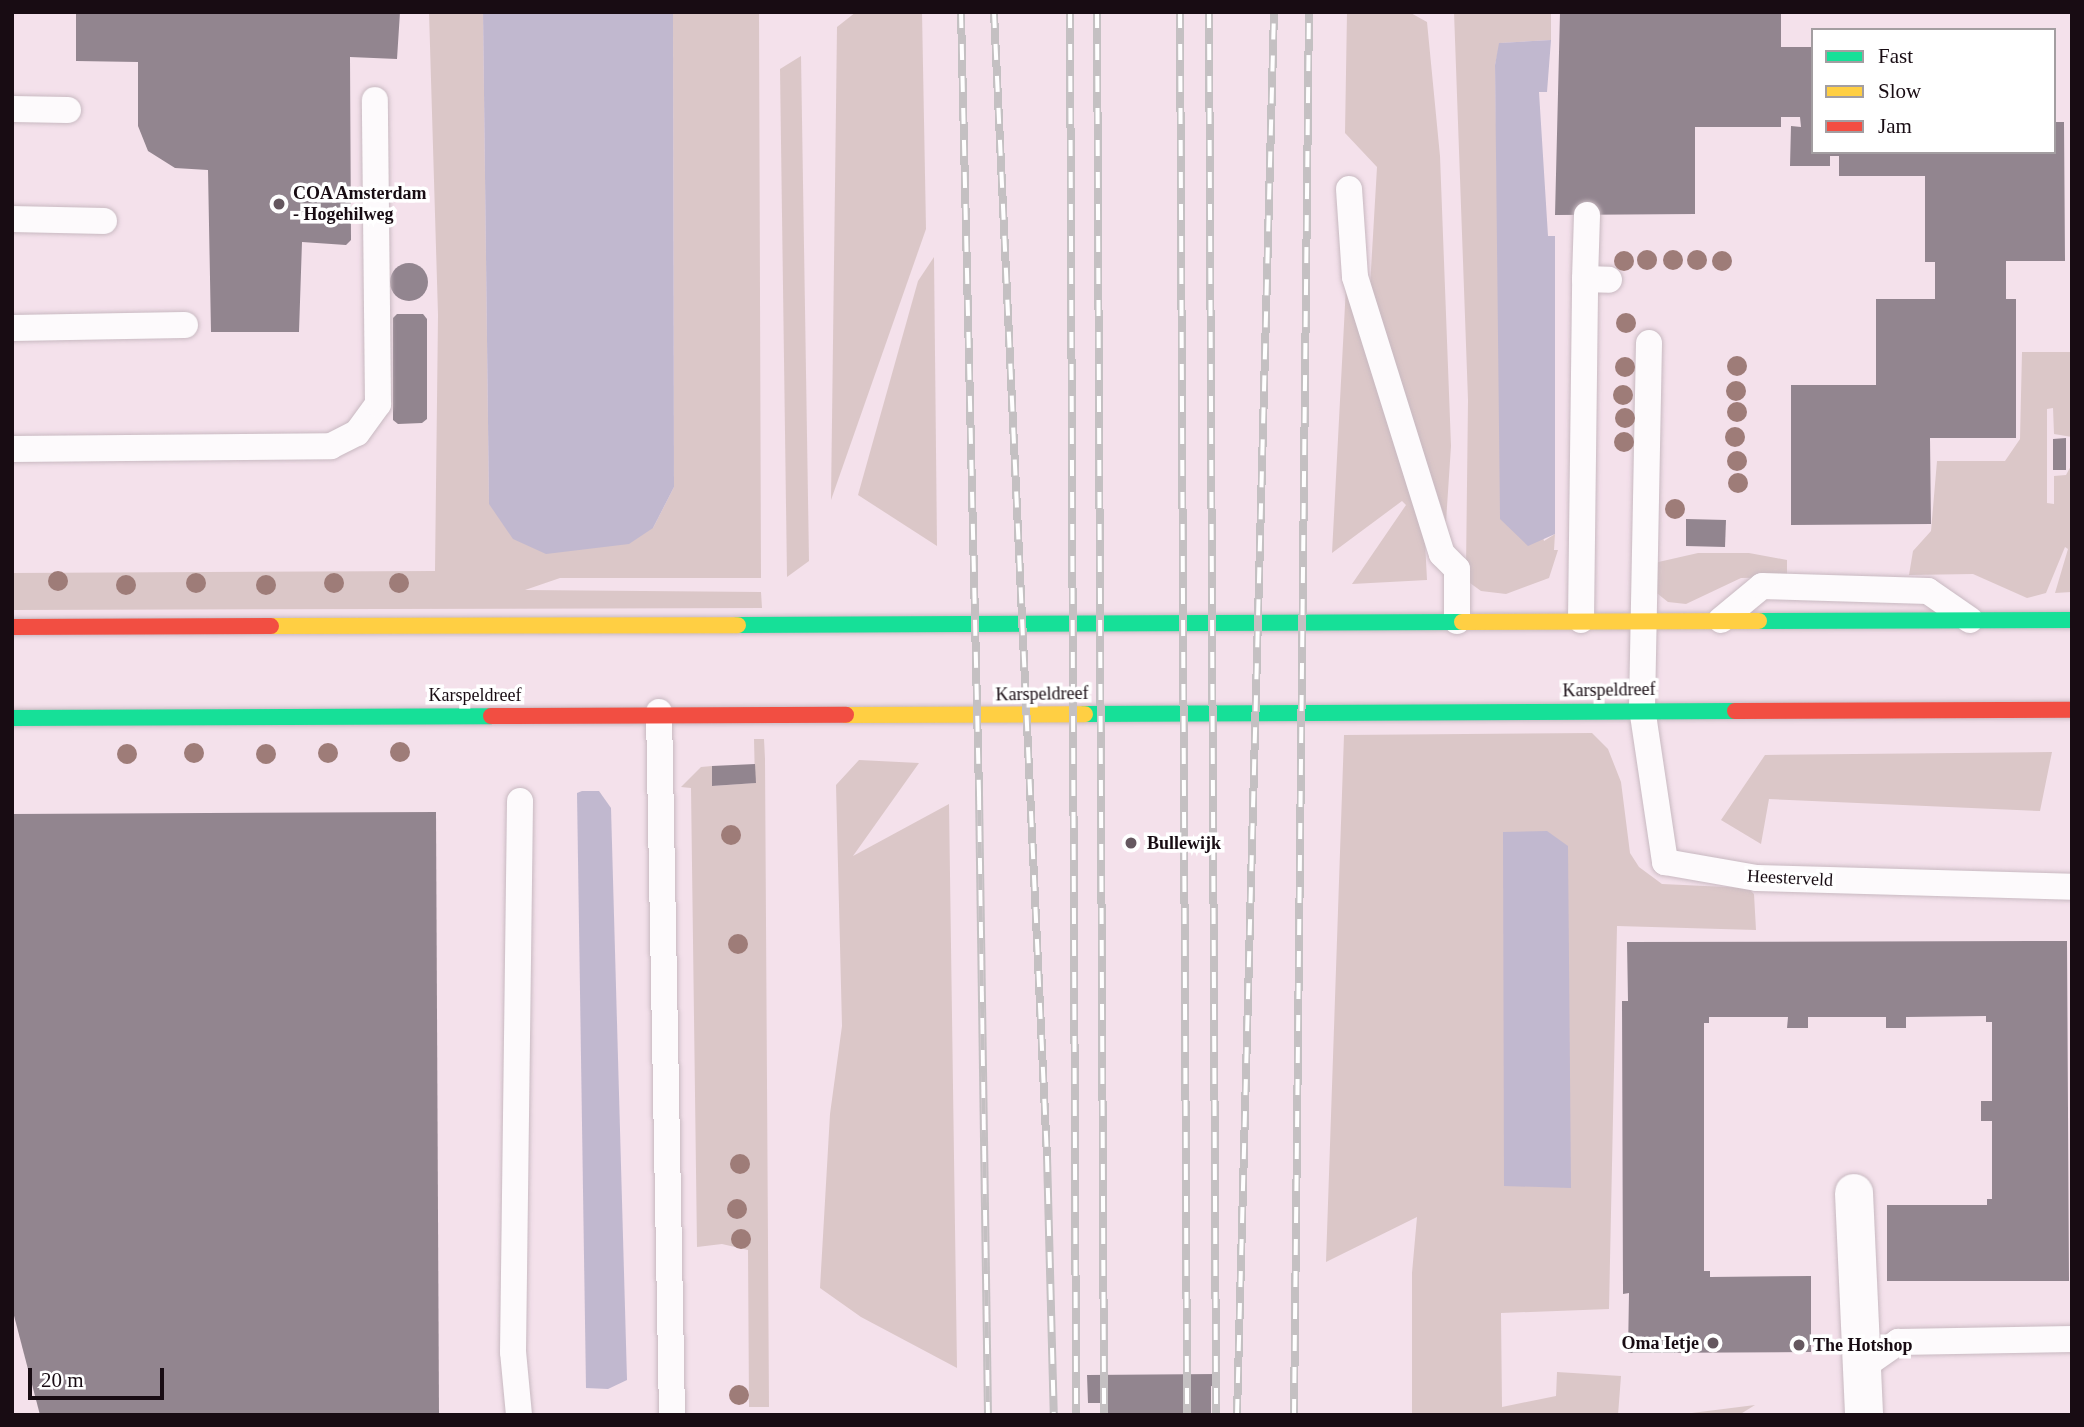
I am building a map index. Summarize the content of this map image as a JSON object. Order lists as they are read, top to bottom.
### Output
{
  "streets": {
    "main road": ["Karspeldreef"],
    "lane": ["Heesterveld"]
  },
  "crossings": [
    ["Karspeldreef", "Heesterveld"]
  ],
  "places": [
    "COA Amsterdam - Hogehilweg",
    "Bullewijk",
    "Oma Ietje",
    "The Hotshop"
  ],
  "legend": ["Fast", "Slow", "Jam"],
  "scale_bar": "20 m"
}
